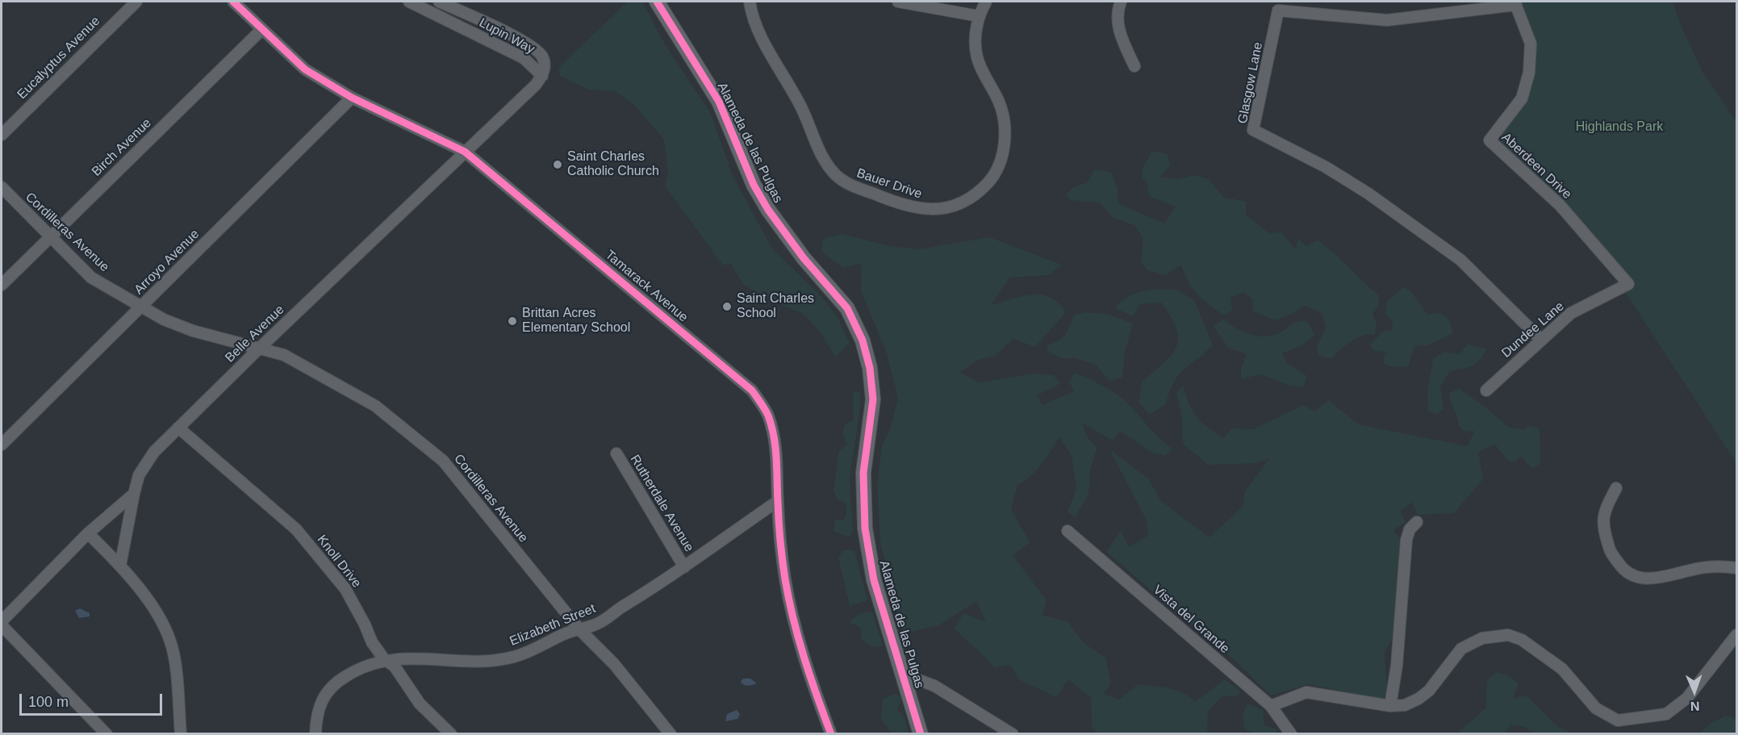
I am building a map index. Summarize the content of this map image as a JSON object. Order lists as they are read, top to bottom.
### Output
{
  "streets": {
    "main road": ["Alameda de las Pulgas"],
    "street": [
      "Lupin Way",
      "Eucalyptus Avenue",
      "Glasgow Lane",
      "Birch Avenue",
      "Aberdeen Drive",
      "Bauer Drive",
      "Cordilleras Avenue",
      "Arroyo Avenue",
      "Tamarack Avenue",
      "Dundee Lane",
      "Belle Avenue",
      "Rutherdale Avenue",
      "Knoll Drive",
      "Vista del Grande",
      "Elizabeth Street"
    ]
  },
  "crossings": [
    ["Lupin Way", "Belle Avenue"],
    ["Glasgow Lane", "Aberdeen Drive"],
    ["Glasgow Lane", "Dundee Lane"],
    ["Birch Avenue", "Cordilleras Avenue"],
    ["Birch Avenue", "Tamarack Avenue"],
    ["Aberdeen Drive", "Dundee Lane"],
    ["Cordilleras Avenue", "Arroyo Avenue"],
    ["Cordilleras Avenue", "Belle Avenue"],
    ["Cordilleras Avenue", "Elizabeth Street"],
    ["Arroyo Avenue", "Tamarack Avenue"],
    ["Tamarack Avenue", "Belle Avenue"],
    ["Tamarack Avenue", "Elizabeth Street"],
    ["Belle Avenue", "Knoll Drive"],
    ["Rutherdale Avenue", "Elizabeth Street"],
    ["Knoll Drive", "Elizabeth Street"]
  ],
  "parks": ["Highlands Park"],
  "places": ["Saint Charles Catholic Church", "Saint Charles School", "Brittan Acres Elementary School"],
  "scale_bar": "100 m",
  "north": "bottom"
}
